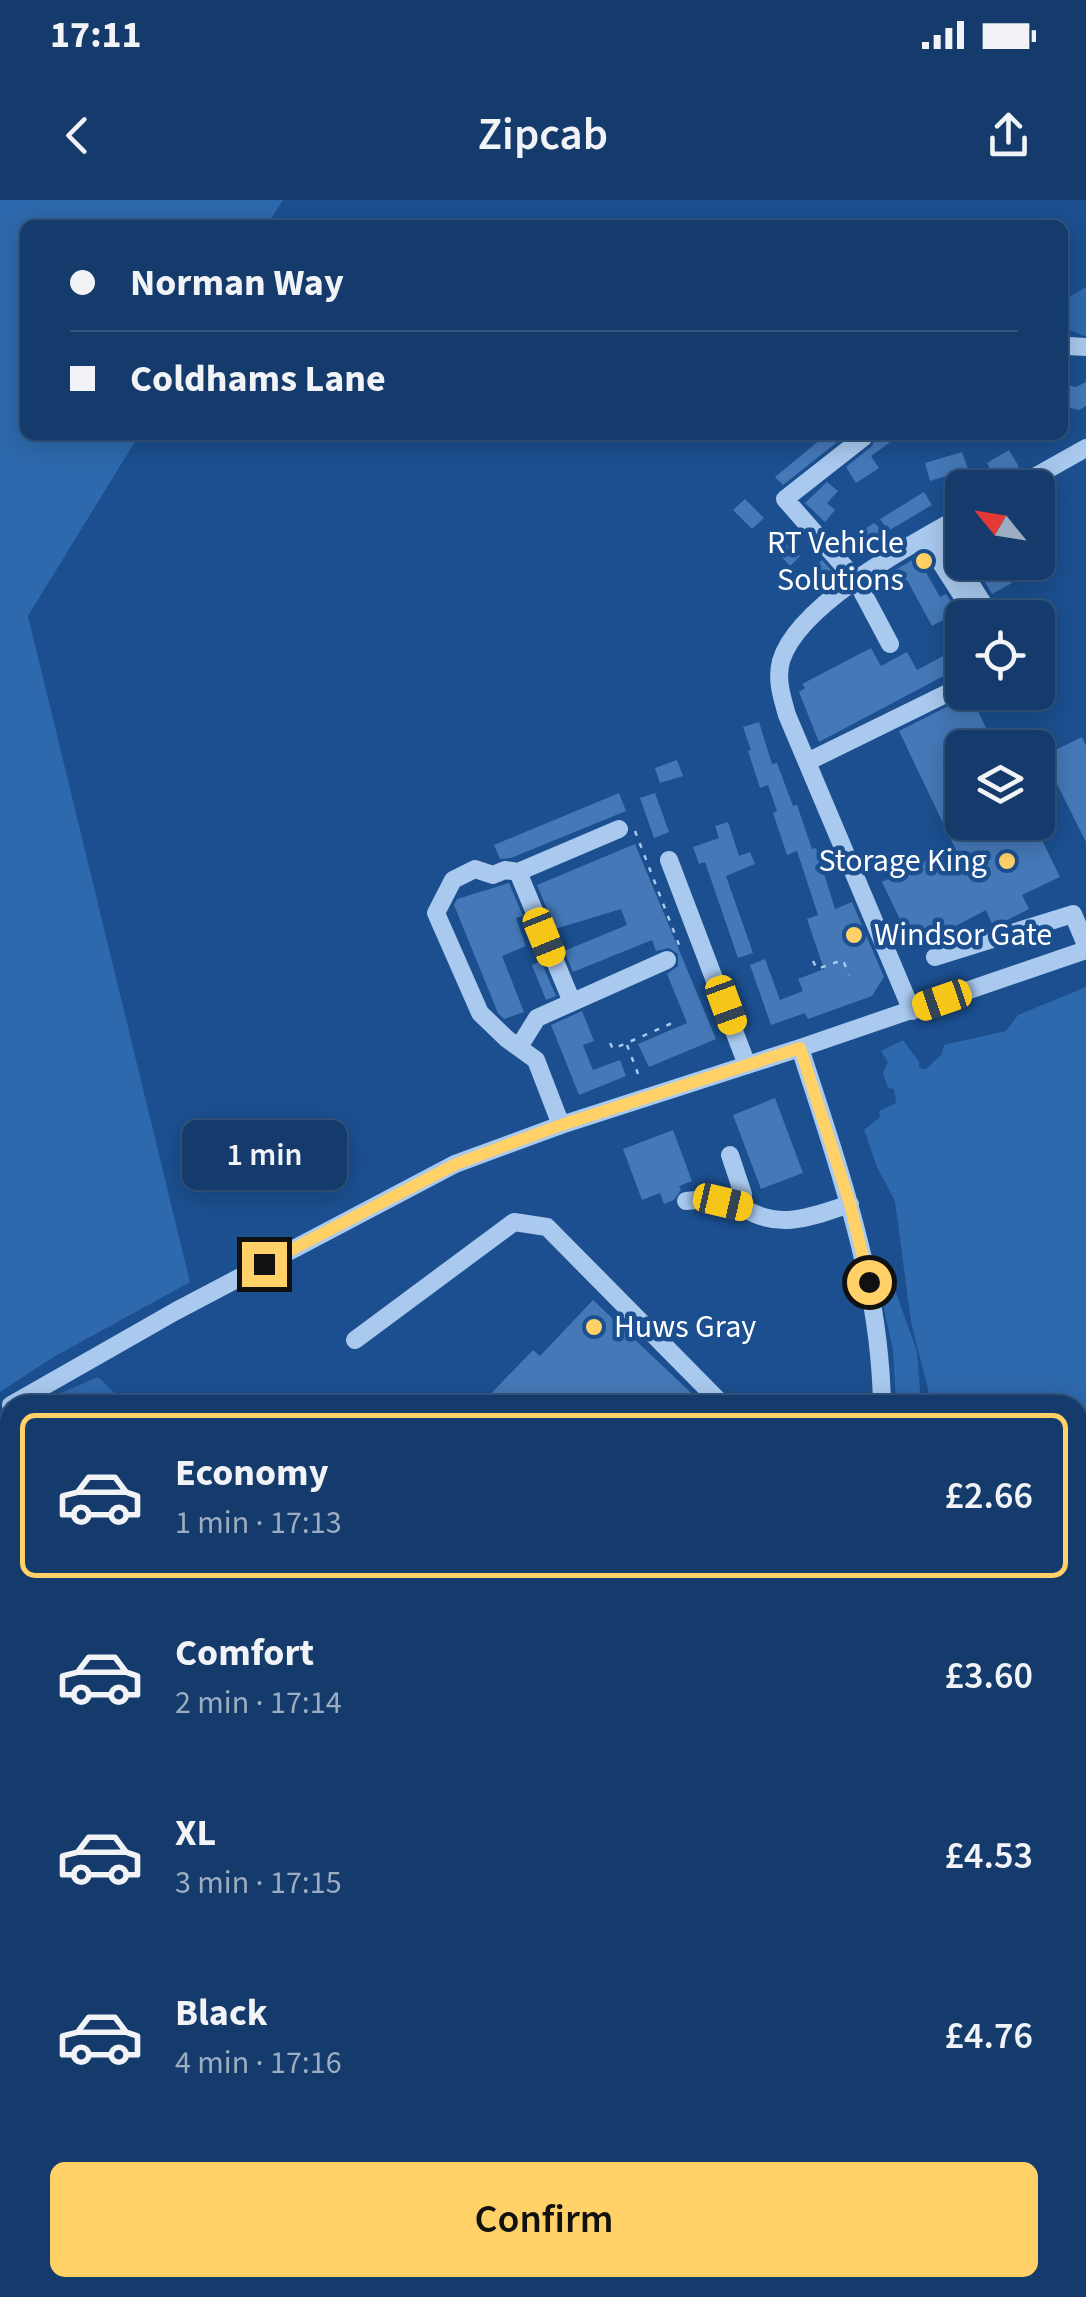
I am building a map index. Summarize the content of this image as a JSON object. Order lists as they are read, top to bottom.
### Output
{
  "places": [
    "RT Vehicle Solutions",
    "Storage King",
    "Windsor Gate",
    "Huws Gray"
  ],
  "north": "top left",
  "page": {
    "status": "17:11",
    "header": "Zipcab",
    "banner": ["Norman Way", "Coldhams Lane"],
    "bubble": "1 min",
    "list": [
      {
        "name": "Economy",
        "note": "1 min · 17:13",
        "value": "£2.66"
      },
      {
        "name": "Comfort",
        "note": "2 min · 17:14",
        "value": "£3.60"
      },
      {
        "name": "XL",
        "note": "3 min · 17:15",
        "value": "£4.53"
      },
      {
        "name": "Black",
        "note": "4 min · 17:16",
        "value": "£4.76"
      }
    ],
    "buttons": "Confirm"
  }
}
